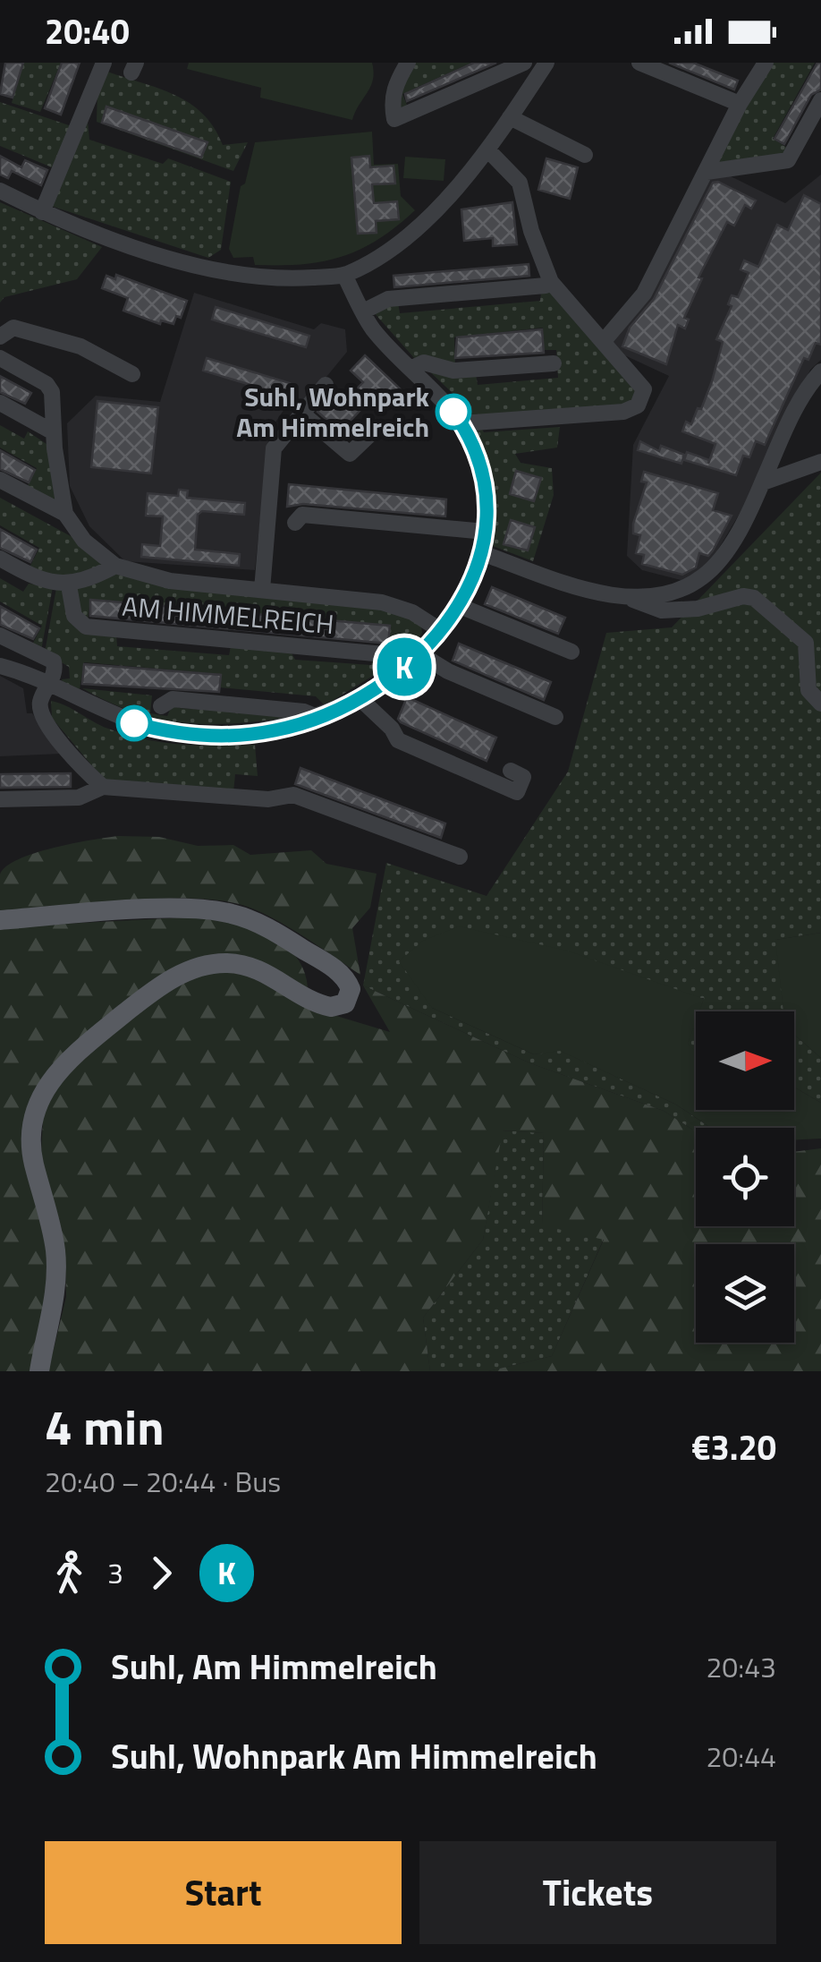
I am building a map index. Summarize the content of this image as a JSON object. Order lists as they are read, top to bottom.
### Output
{
  "streets": {
    "street": ["AM HIMMELREICH"]
  },
  "places": ["Suhl, Wohnpark Am Himmelreich"],
  "lines": ["bus line K"],
  "north": "right",
  "page": {
    "status": "20:40",
    "on_map": "K",
    "heading": ["4 min", "20:40 – 20:44 · Bus", "€3.20"],
    "legs": ["3", "K"],
    "list": [
      {
        "name": "Suhl, Am Himmelreich",
        "value": "20:43"
      },
      {
        "name": "Suhl, Wohnpark Am Himmelreich",
        "value": "20:44"
      }
    ],
    "buttons": ["Start", "Tickets"]
  }
}
